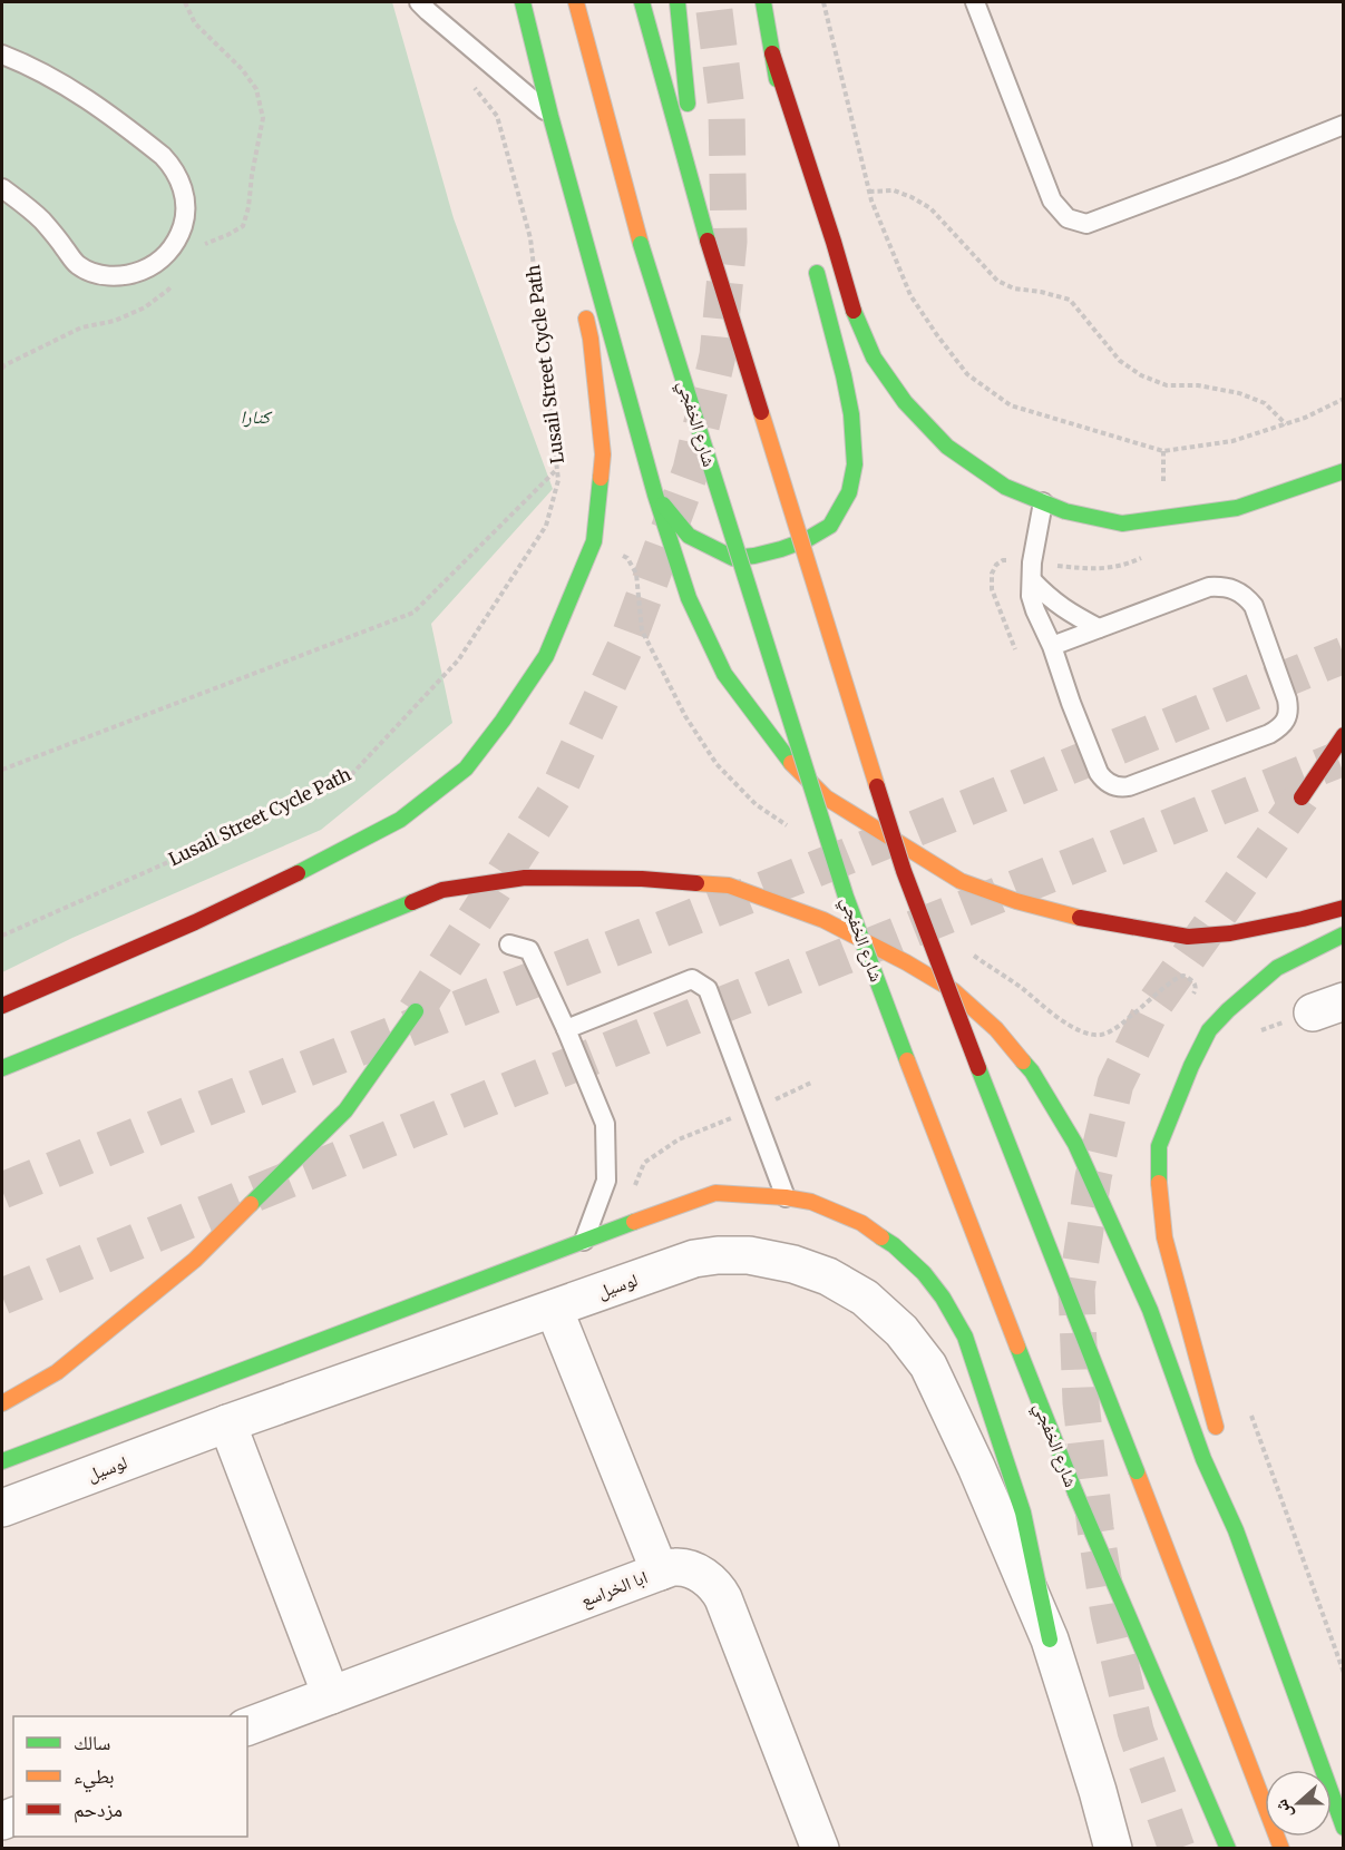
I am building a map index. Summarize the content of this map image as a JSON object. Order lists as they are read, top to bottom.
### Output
{
  "streets": {
    "highway": ["شارع الخفجي"],
    "street": ["لوسيل", "ابا الخراسع"],
    "path": ["Lusail Street Cycle Path"]
  },
  "parks": ["كتارا"],
  "legend": ["سالك", "بطيء", "مزدحم"],
  "north": "left"
}
